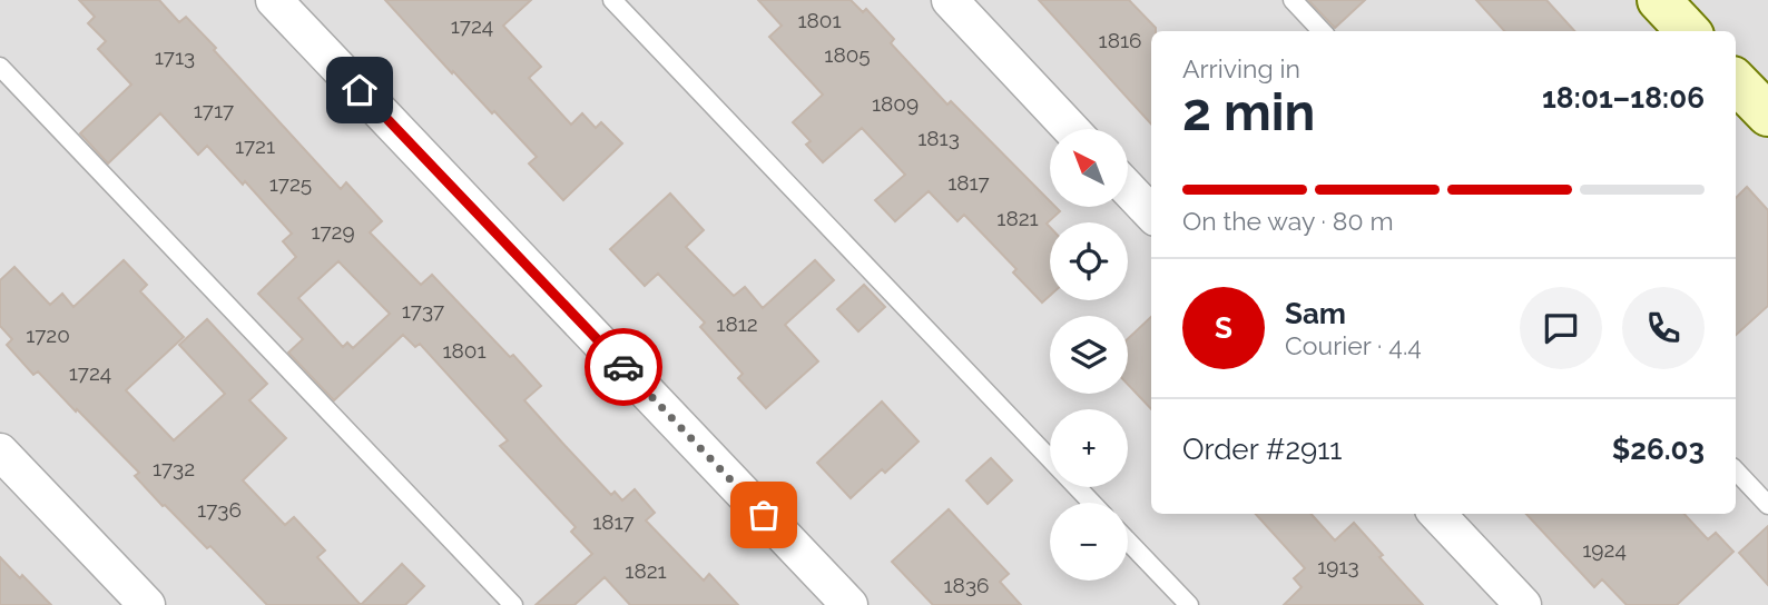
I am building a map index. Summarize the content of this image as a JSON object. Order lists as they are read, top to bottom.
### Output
{
  "house_numbers": [
    "1801",
    "1724",
    "1816",
    "1805",
    "1713",
    "1809",
    "1717",
    "1813",
    "1721",
    "1817",
    "1725",
    "1821",
    "1729",
    "1737",
    "1812",
    "1720",
    "1801",
    "1724",
    "1732",
    "1736",
    "1817",
    "1924",
    "1913",
    "1821",
    "1836"
  ],
  "north": "top left",
  "page": {
    "heading": ["2 min", "Arriving in", "18:01–18:06"],
    "panel": [
      "Sam",
      "Courier · 4.4",
      "Order #2911",
      "$26.03"
    ],
    "map_buttons": ["+", "−"],
    "bar": "On the way · 80 m",
    "round": "S"
  }
}
